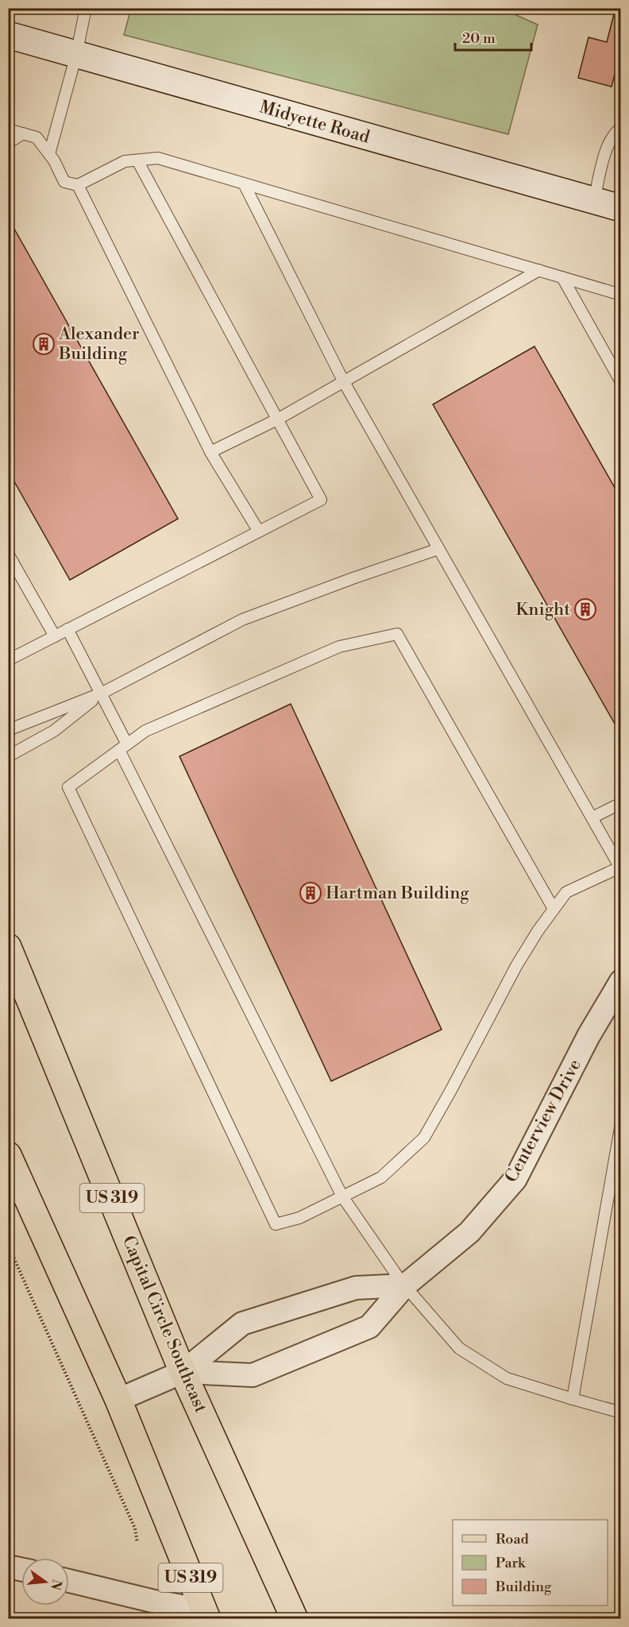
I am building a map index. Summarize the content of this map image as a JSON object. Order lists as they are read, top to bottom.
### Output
{
  "streets": {
    "main road": ["US 319", "Capital Circle Southeast"],
    "street": ["Midyette Road", "Centerview Drive"]
  },
  "crossings": [
    ["Centerview Drive", "US 319"],
    ["Centerview Drive", "Capital Circle Southeast"]
  ],
  "places": {
    "building": ["Alexander Building", "Knight", "Hartman Building"]
  },
  "legend": ["Road", "Park", "Building"],
  "scale_bar": "20 m",
  "north": "right"
}
